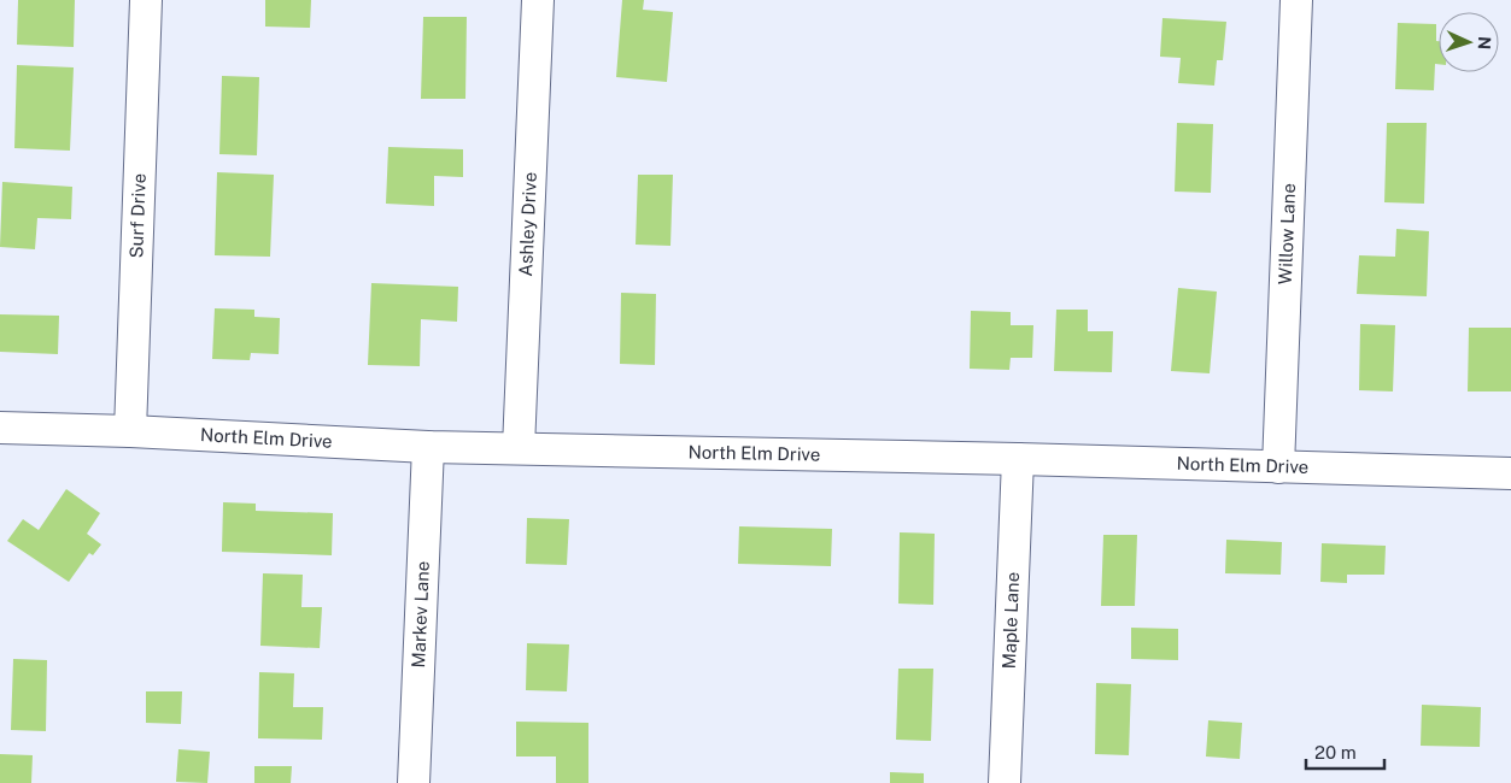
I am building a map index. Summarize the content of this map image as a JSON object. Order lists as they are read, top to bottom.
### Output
{
  "streets": {
    "street": [
      "Surf Drive",
      "Ashley Drive",
      "Willow Lane",
      "North Elm Drive",
      "Markev Lane",
      "Maple Lane"
    ]
  },
  "crossings": [
    ["Surf Drive", "North Elm Drive"],
    ["Ashley Drive", "North Elm Drive"],
    ["Willow Lane", "North Elm Drive"],
    ["North Elm Drive", "Markev Lane"],
    ["North Elm Drive", "Maple Lane"]
  ],
  "scale_bar": "20 m",
  "north": "right"
}
